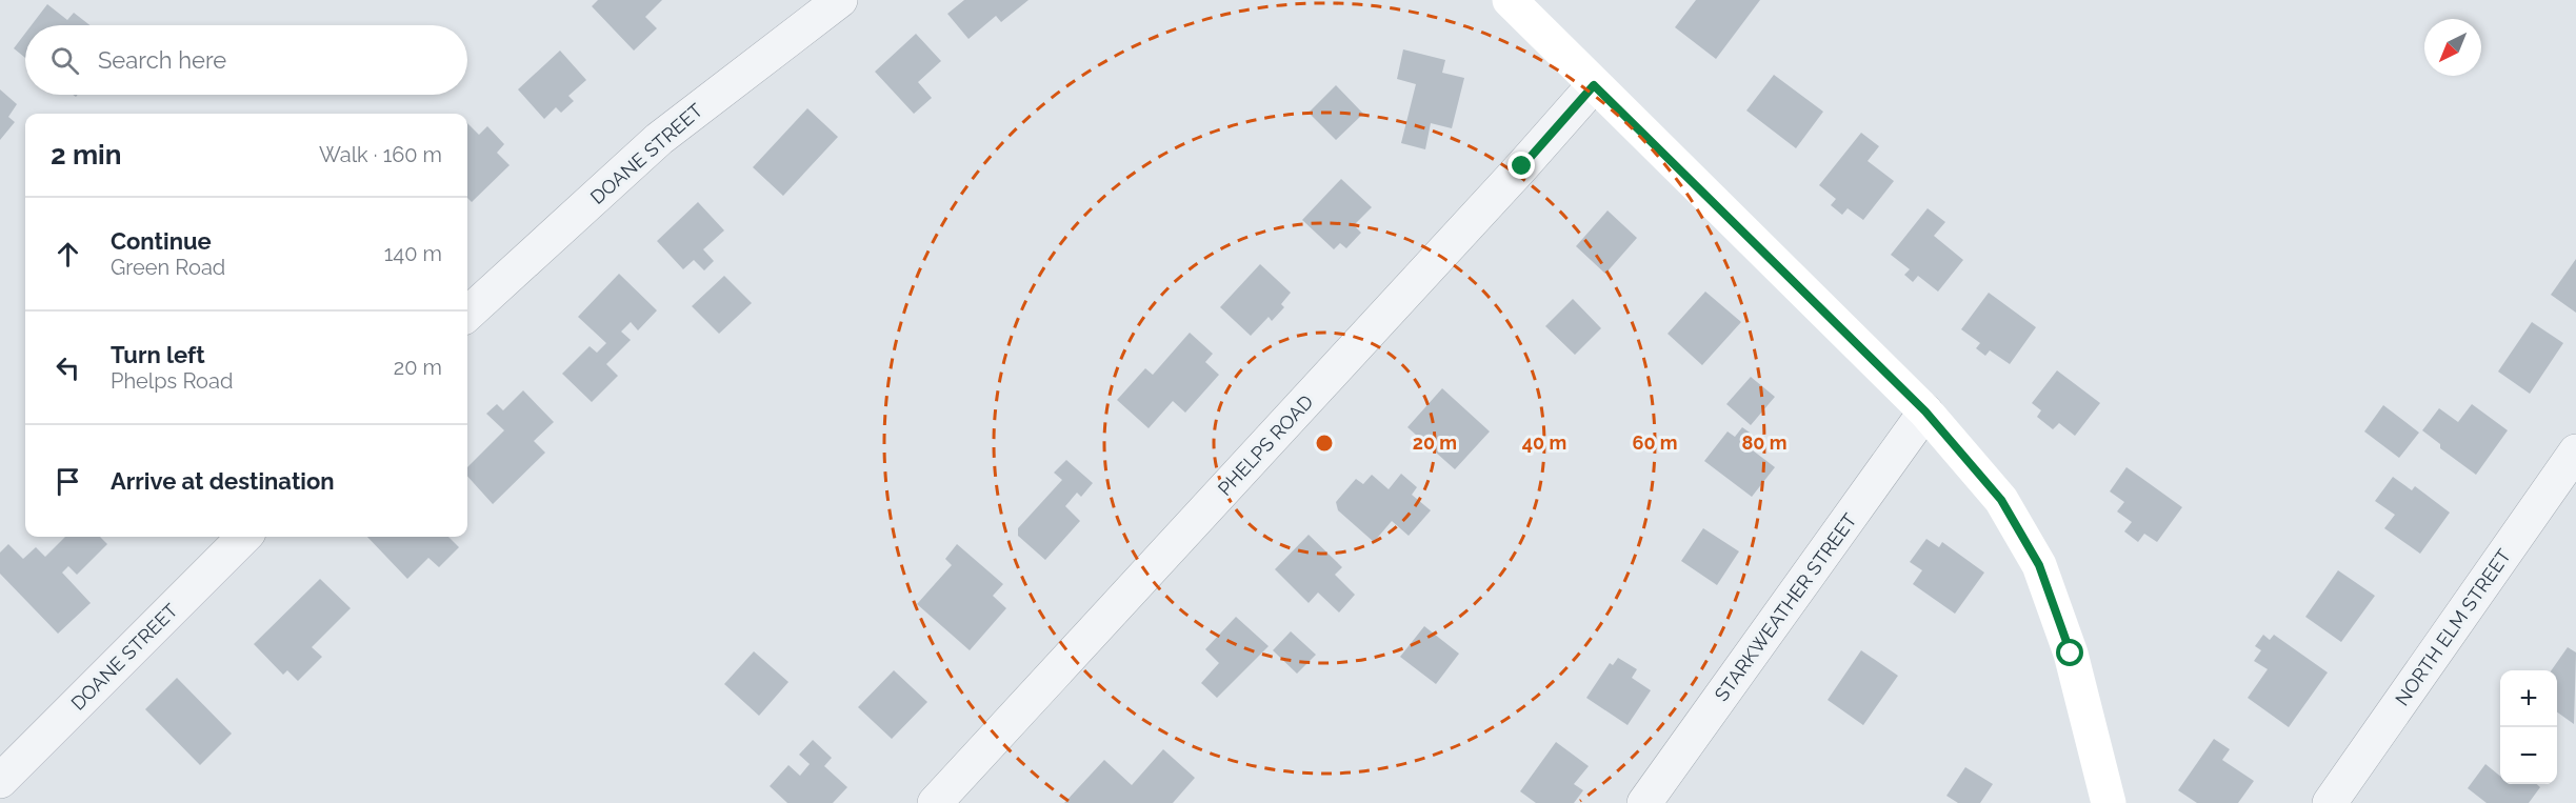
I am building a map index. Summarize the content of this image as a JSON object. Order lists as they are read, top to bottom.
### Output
{
  "streets": {
    "street": [
      "DOANE STREET",
      "PHELPS ROAD",
      "STARKWEATHER STREET",
      "NORTH ELM STREET"
    ]
  },
  "north": "bottom left",
  "page": {
    "search": "Search here",
    "heading": ["2 min", "Walk · 160 m"],
    "list": [
      ["Continue", "Green Road", "140 m"],
      ["Turn left", "Phelps Road", "20 m"],
      "Arrive at destination"
    ],
    "map_buttons": ["+", "−"]
  },
  "rings": [
    "20 m",
    "40 m",
    "60 m",
    "80 m"
  ]
}
